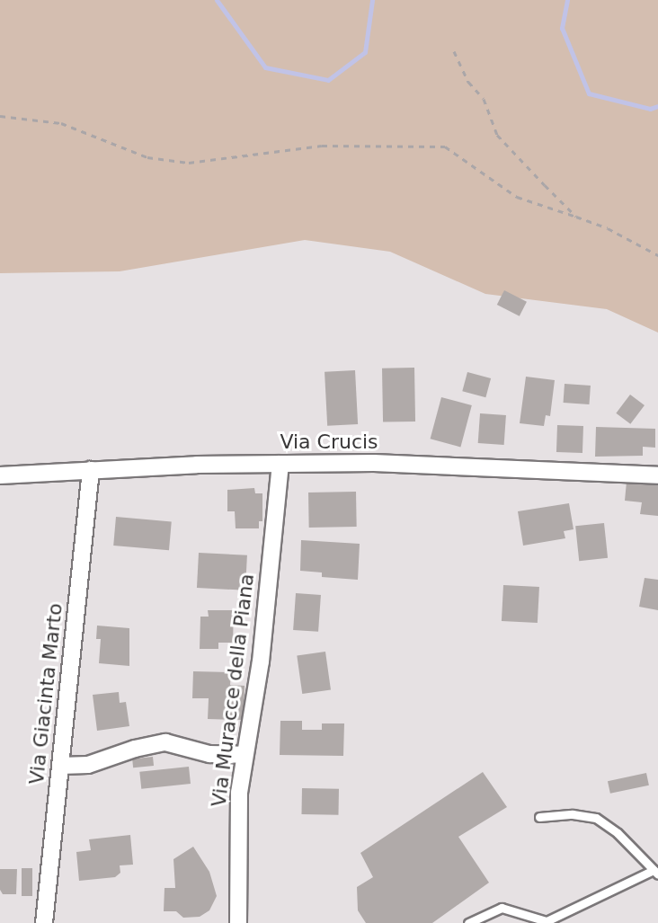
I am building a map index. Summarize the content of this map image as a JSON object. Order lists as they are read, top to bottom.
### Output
{
  "streets": {
    "street": ["Via Crucis", "Via Muracce della Piana", "Via Giacinta Marto"]
  },
  "crossings": [
    ["Via Crucis", "Via Muracce della Piana"],
    ["Via Crucis", "Via Giacinta Marto"]
  ]
}
